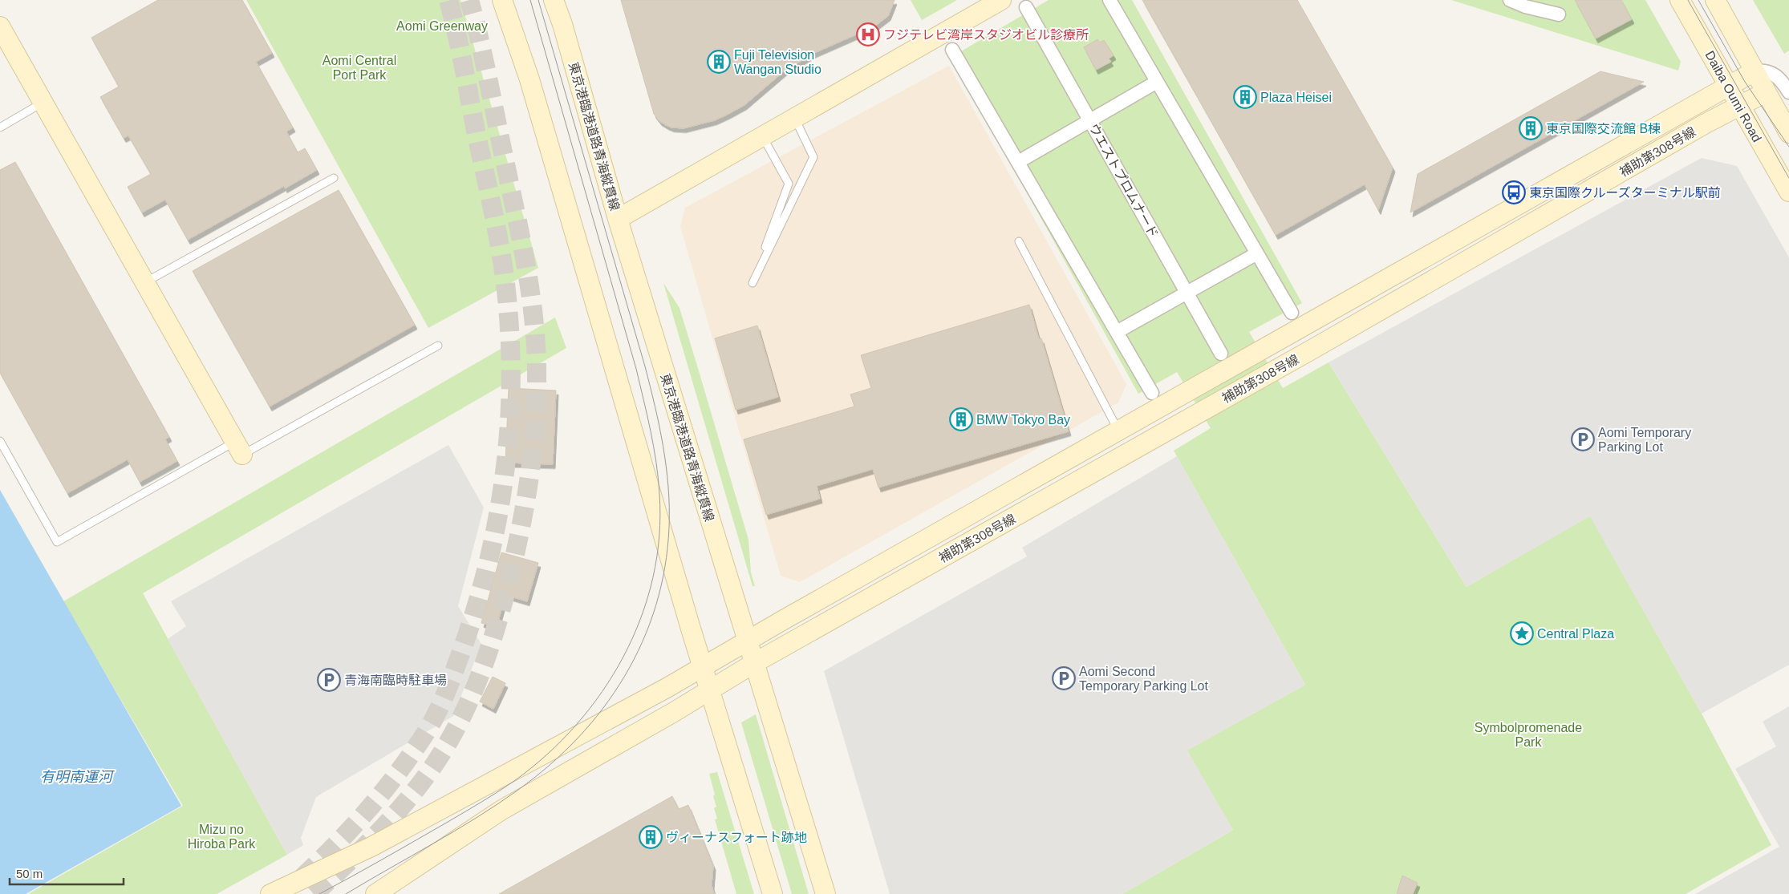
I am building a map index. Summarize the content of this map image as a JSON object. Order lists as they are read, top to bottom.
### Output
{
  "streets": {
    "street": [
      "Daiba Oumi Road",
      "東京港臨港道路青海縦貫線",
      "補助第308号線",
      "ウエストプロムナード"
    ]
  },
  "crossings": [
    ["Daiba Oumi Road", "補助第308号線"],
    ["東京港臨港道路青海縦貫線", "補助第308号線"]
  ],
  "water": ["有明南運河"],
  "parks": [
    "Aomi Greenway",
    "Aomi Central Port Park",
    "Symbolpromenade Park",
    "Mizu no Hiroba Park"
  ],
  "places": {
    "hospital": ["フジテレビ湾岸スタジオビル診療所"],
    "building": [
      "Fuji Television Wangan Studio",
      "Plaza Heisei",
      "東京国際交流館 B棟",
      "BMW Tokyo Bay",
      "ヴィーナスフォート跡地"
    ],
    "bus stop": ["東京国際クルーズターミナル駅前"],
    "parking": ["Aomi Temporary Parking Lot", "Aomi Second Temporary Parking Lot", "青海南臨時駐車場"],
    "place": ["Central Plaza"]
  },
  "scale_bar": "50 m"
}
